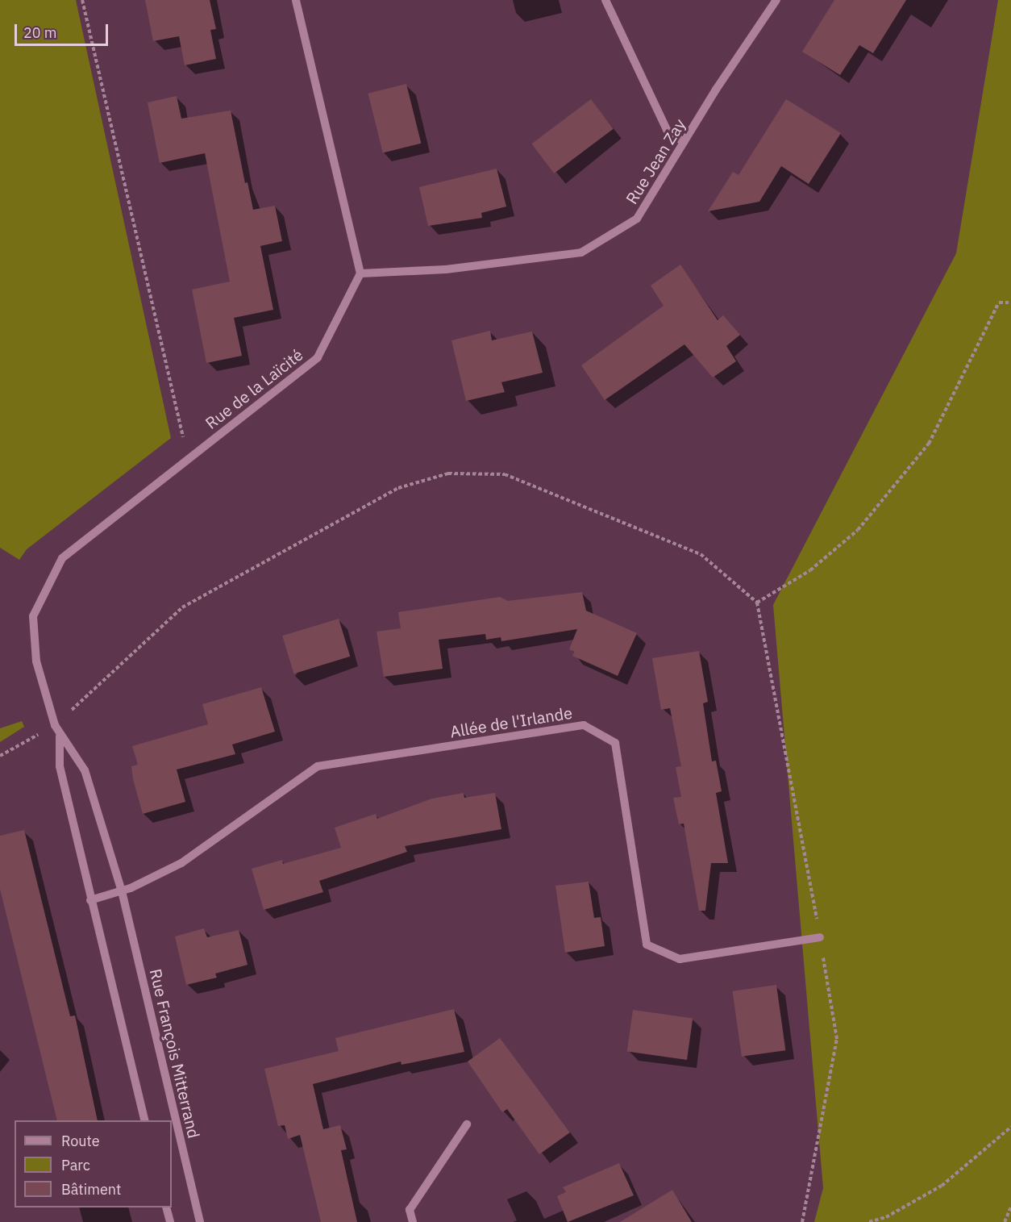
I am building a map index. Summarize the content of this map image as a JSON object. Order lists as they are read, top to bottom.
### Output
{
  "streets": {
    "street": [
      "Rue Jean Zay",
      "Rue de la Laïcité",
      "Allée de l'Irlande",
      "Rue François Mitterrand"
    ]
  },
  "crossings": [
    ["Rue Jean Zay", "Rue de la Laïcité"],
    ["Rue de la Laïcité", "Rue François Mitterrand"],
    ["Allée de l'Irlande", "Rue François Mitterrand"]
  ],
  "legend": ["Route", "Parc", "Bâtiment"],
  "scale_bar": "20 m"
}
